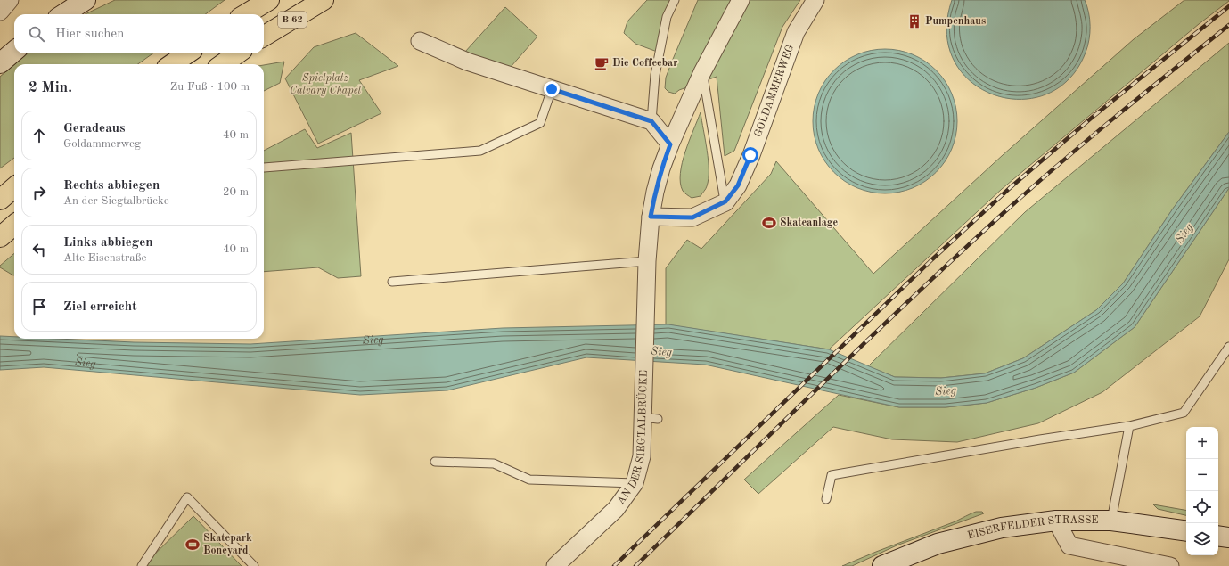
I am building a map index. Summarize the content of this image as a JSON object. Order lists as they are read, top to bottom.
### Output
{
  "streets": {
    "highway": ["B 62"],
    "main road": ["EISERFELDER STRASSE"],
    "street": ["GOLDAMMERWEG", "AN DER SIEGTALBRÜCKE"]
  },
  "crossings": [
    ["GOLDAMMERWEG", "AN DER SIEGTALBRÜCKE"]
  ],
  "water": ["Sieg"],
  "parks": ["Spielplatz Calvary Chapel"],
  "places": {
    "building": ["Pumpenhaus"],
    "cafe": ["Die Coffeebar"],
    "sports": ["Skateanlage", "Skatepark Boneyard"]
  },
  "page": {
    "search": "Hier suchen",
    "heading": ["2 Min.", "Zu Fuß · 100 m"],
    "list": [
      ["Geradeaus", "Goldammerweg", "40 m"],
      ["Rechts abbiegen", "An der Siegtalbrücke", "20 m"],
      ["Links abbiegen", "Alte Eisenstraße", "40 m"],
      "Ziel erreicht"
    ],
    "map_buttons": ["+", "−"]
  }
}
